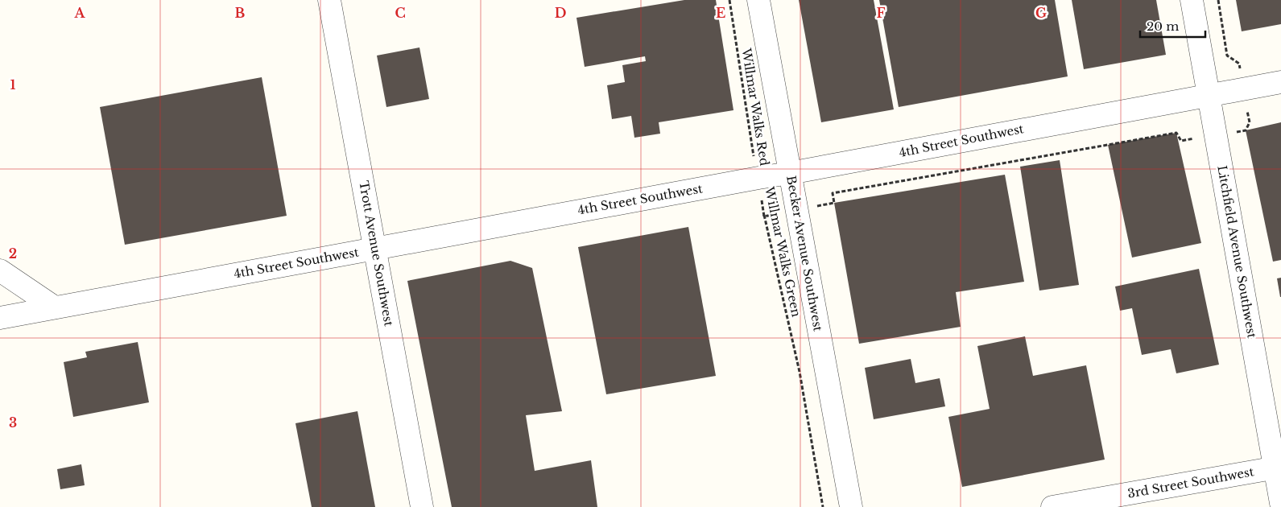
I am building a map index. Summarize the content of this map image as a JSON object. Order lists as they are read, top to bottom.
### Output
{
  "streets": {
    "street": [
      "4th Street Southwest",
      "Litchfield Avenue Southwest",
      "Trott Avenue Southwest",
      "Becker Avenue Southwest",
      "3rd Street Southwest"
    ],
    "path": ["Willmar Walks Green"]
  },
  "crossings": [
    ["4th Street Southwest", "Litchfield Avenue Southwest"],
    ["4th Street Southwest", "Trott Avenue Southwest"],
    ["4th Street Southwest", "Becker Avenue Southwest"],
    ["Litchfield Avenue Southwest", "3rd Street Southwest"]
  ],
  "scale_bar": "20 m",
  "grid": {
    "columns": [
      "A",
      "B",
      "C",
      "D",
      "E",
      "F",
      "G"
    ],
    "rows": ["1", "2", "3"]
  }
}
